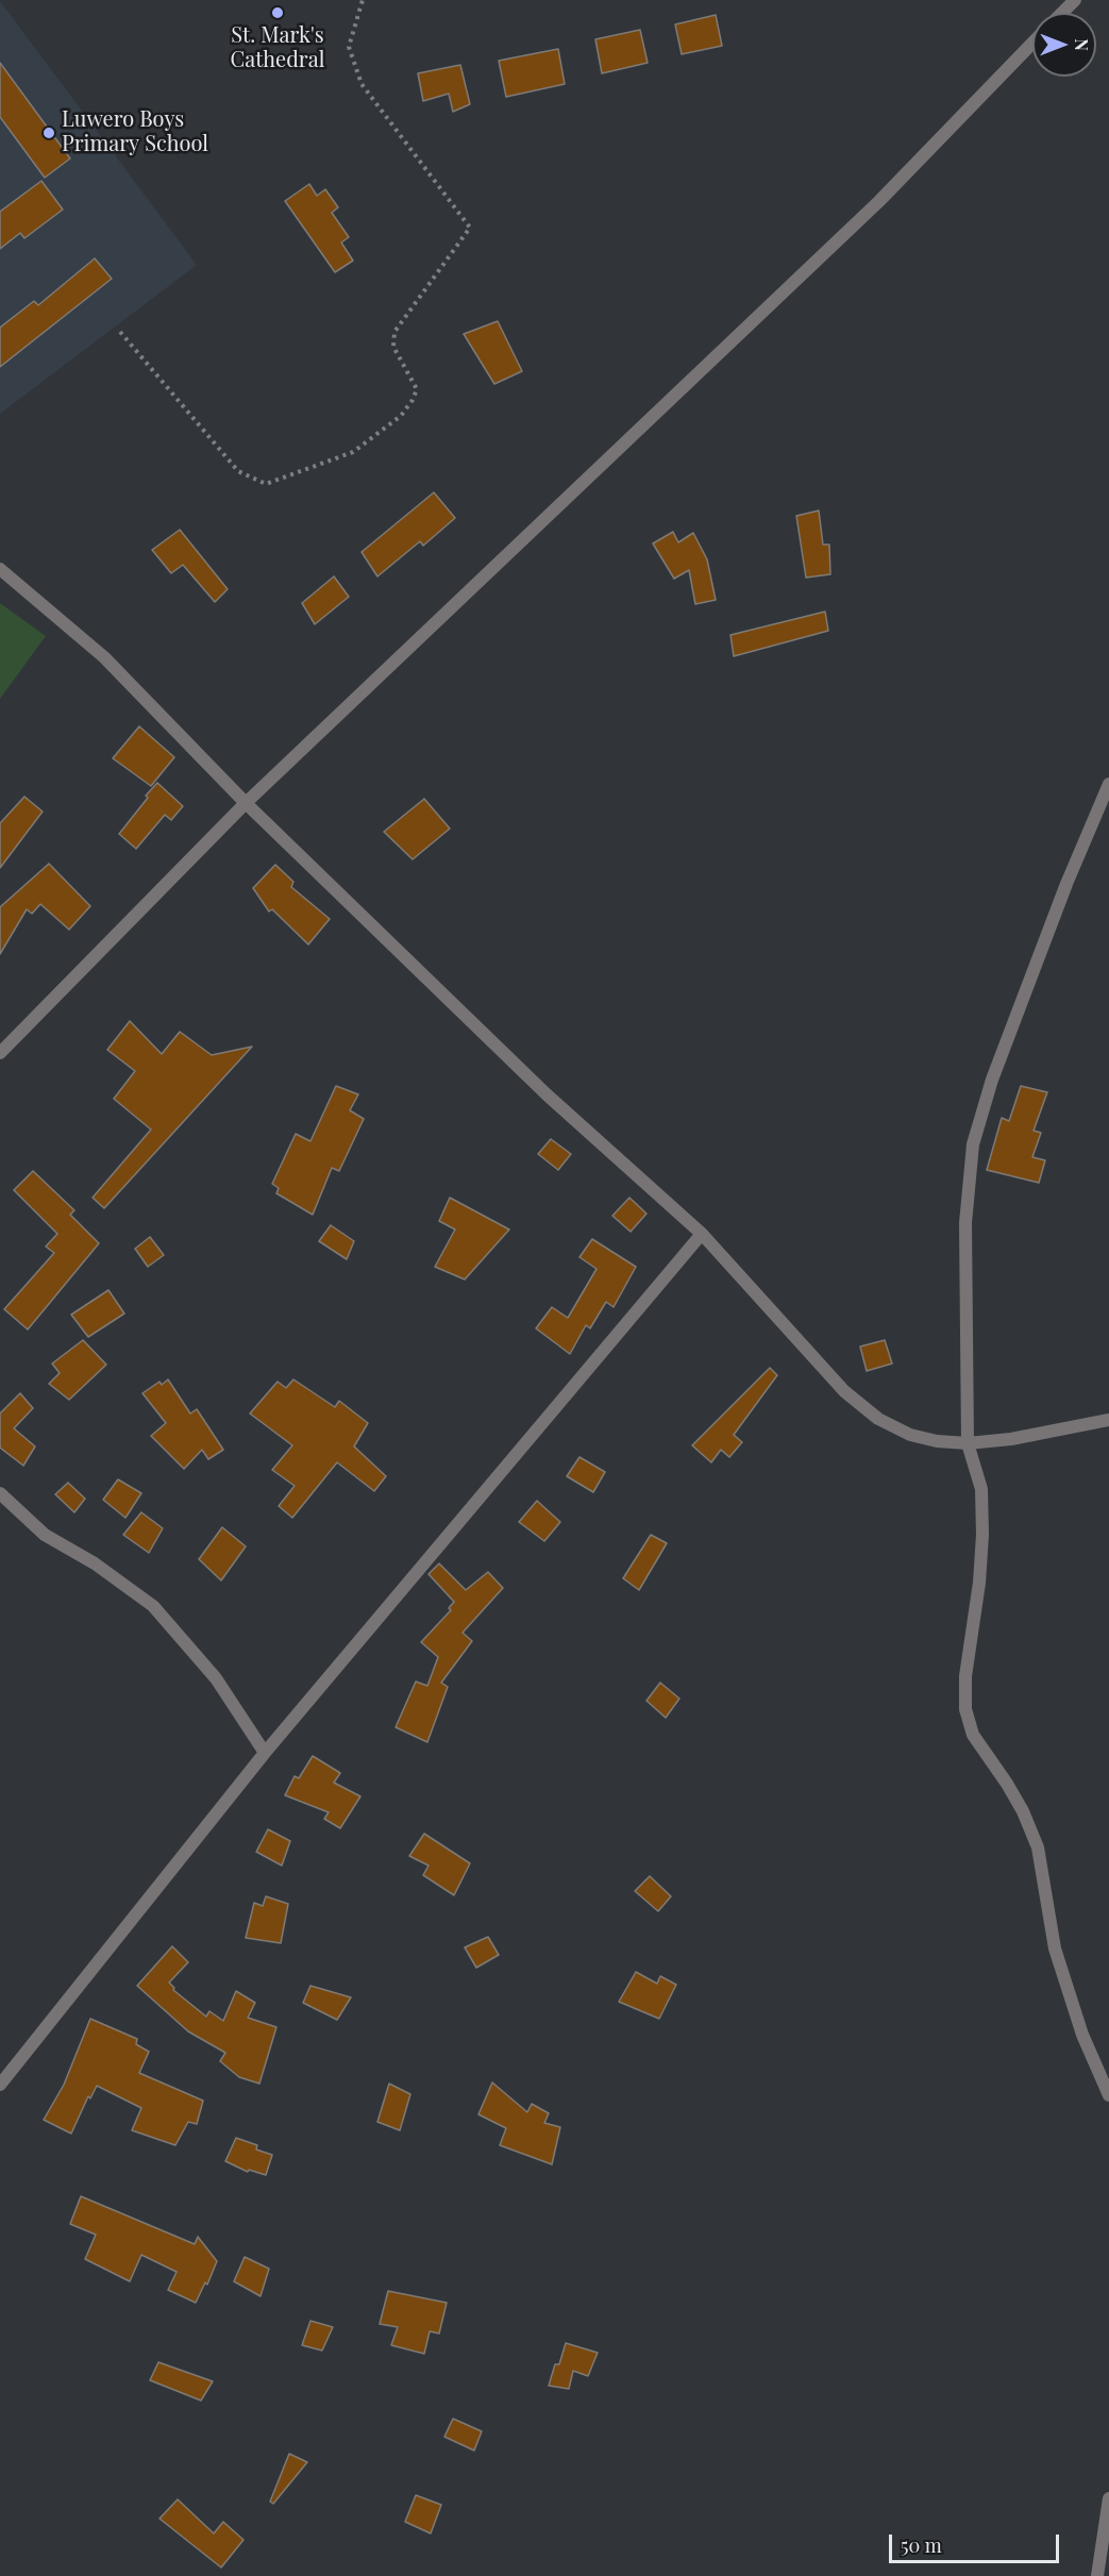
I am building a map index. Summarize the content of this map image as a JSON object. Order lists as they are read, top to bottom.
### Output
{
  "places": ["St. Mark's Cathedral", "Luwero Boys Primary School"],
  "scale_bar": "50 m",
  "north": "right"
}
